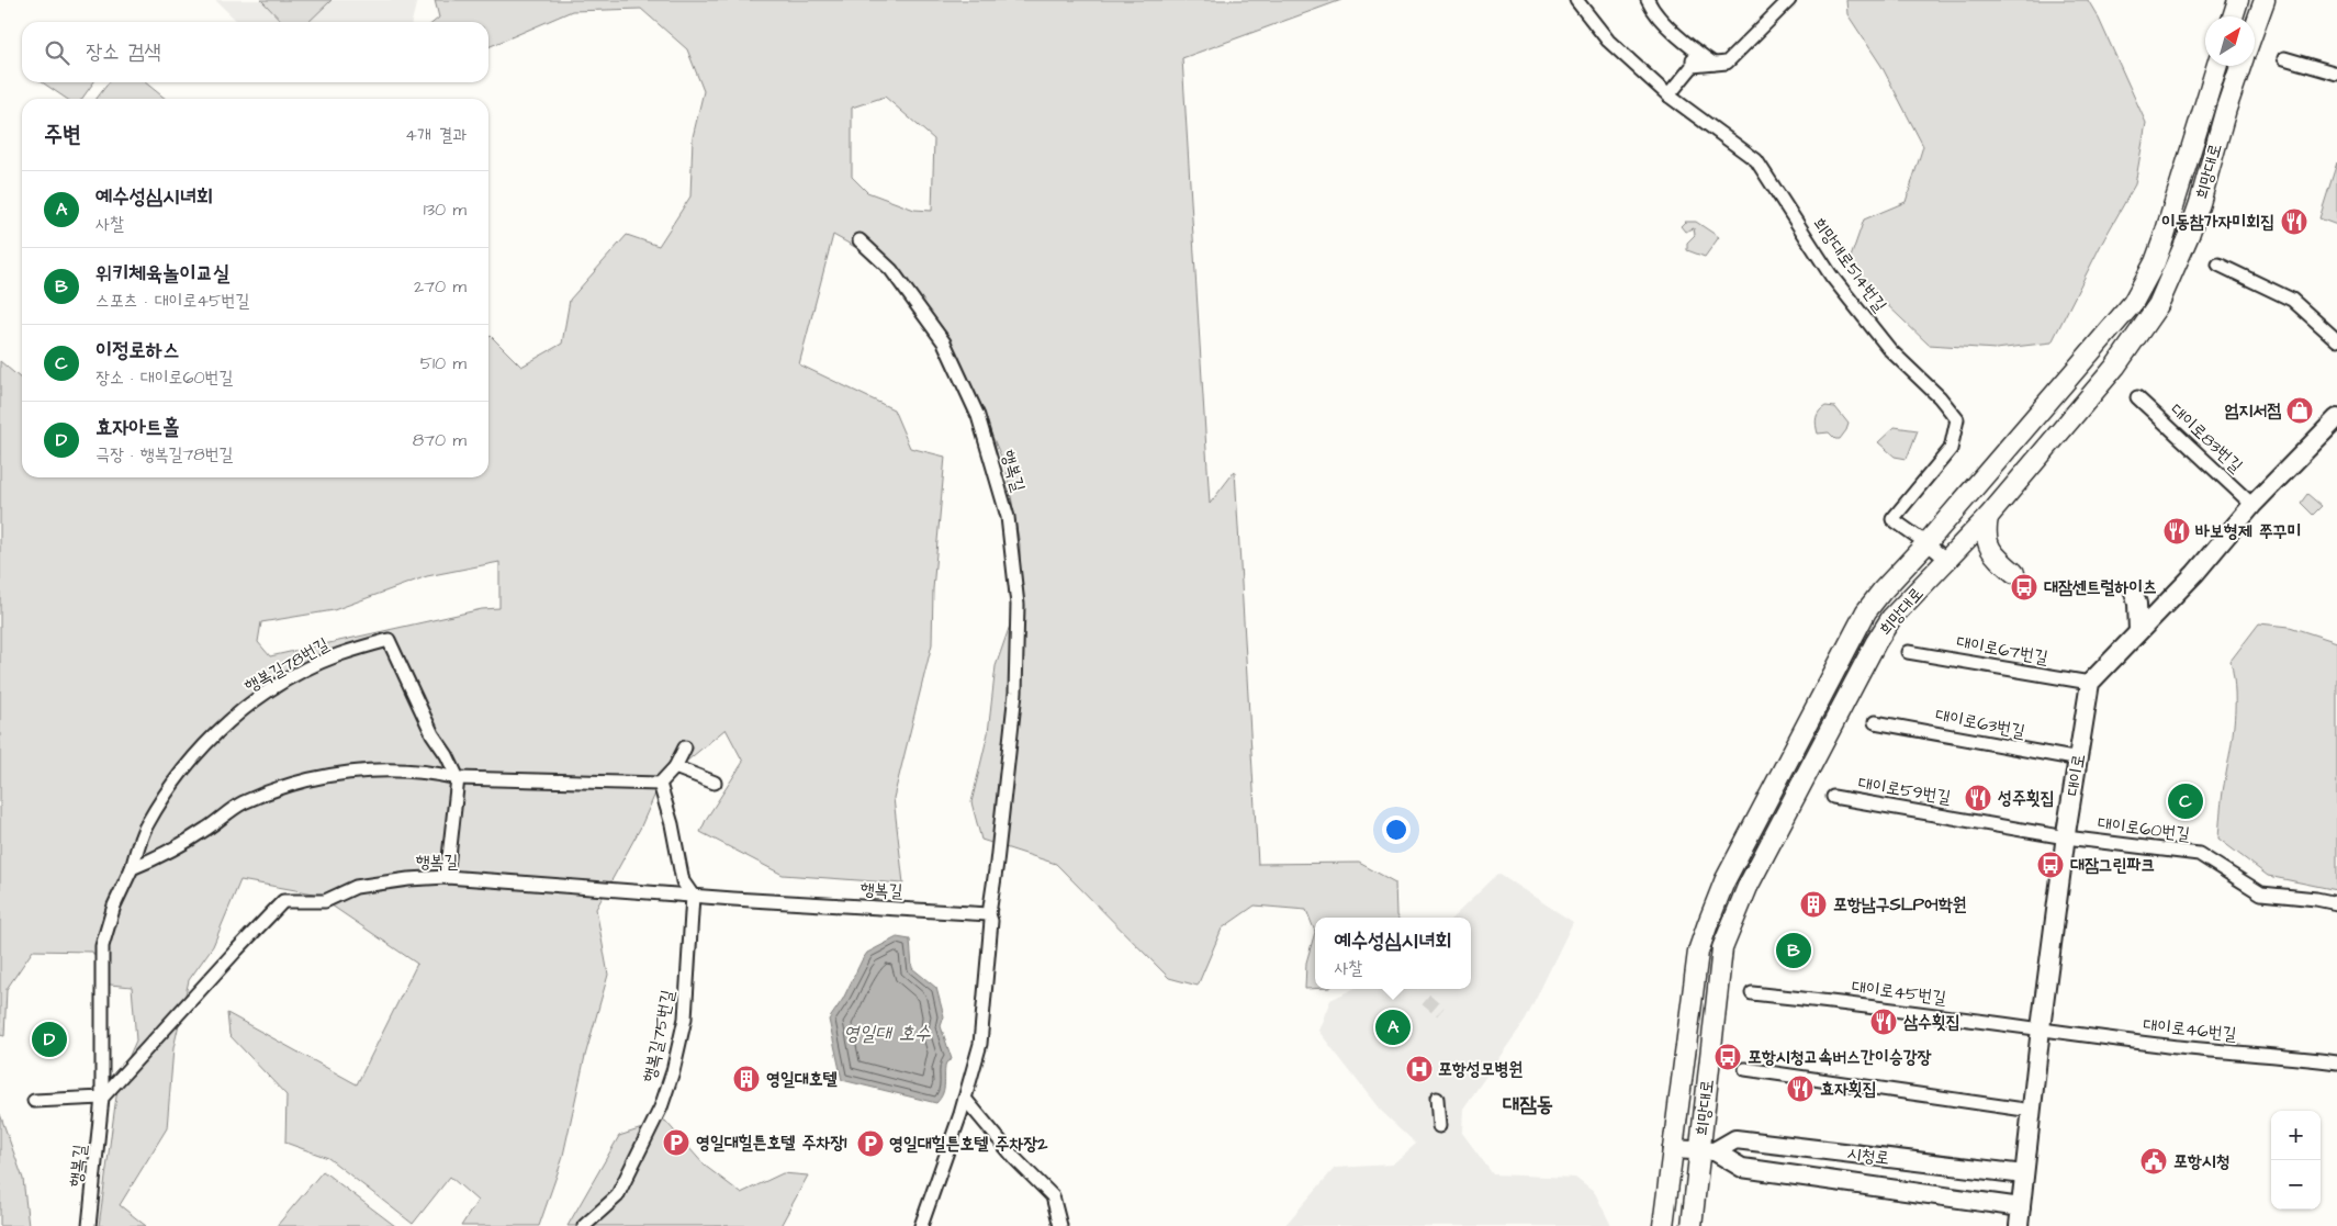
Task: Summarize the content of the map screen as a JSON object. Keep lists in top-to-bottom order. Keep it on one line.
{"streets":{"main road":["희망대로"],"street":["희망대로514번길","대이로83번길","행복길","대이로67번길","행복길78번길","대이로63번길","대이로","대이로59번길","대이로60번길","대이로45번길","대이로46번길","행복길75번길","시청로"]},"crossings":[["희망대로","희망대로514번길"],["희망대로","시청로"],["행복길","행복길78번길"],["행복길","행복길75번길"],["대이로67번길","대이로"],["대이로63번길","대이로"],["대이로","대이로59번길"],["대이로","대이로60번길"],["대이로","대이로45번길"],["대이로","대이로46번길"],["대이로","시청로"],["대이로59번길","대이로60번길"],["대이로45번길","대이로46번길"]],"districts":["대잠동"],"water":["영일대 호수"],"places":{"restaurant":["이동참가자미회집","바보형제 쭈꾸미","성주횟집","삼수횟집","효자횟집"],"shop":["엄지서점"],"bus stop":["대잠센트럴하이츠","대잠그린파크","포항시청고속버스간이승강장"],"building":["포항남구SLP어학원","영일대호텔"],"hospital":["포항성모병원"],"parking":["영일대힐튼호텔 주차장1","영일대힐튼호텔 주차장2"],"public building":["포항시청"]},"north":"top right","page":{"search":"장소 검색","heading":["주변","4개 결과"],"list":[{"mark":"A","name":"예수성심시녀회","note":"사찰","value":"130 m"},{"mark":"B","name":"위키체육놀이교실","note":"스포츠 · 대이로45번길","value":"270 m"},{"mark":"C","name":"이정로하스","note":"장소 · 대이로60번길","value":"510 m"},{"mark":"D","name":"효자아트홀","note":"극장 · 행복길78번길","value":"870 m"}],"pins":["C","B","A","D"],"popup":["예수성심시녀회","사찰"],"map_buttons":["+","−"]}}
